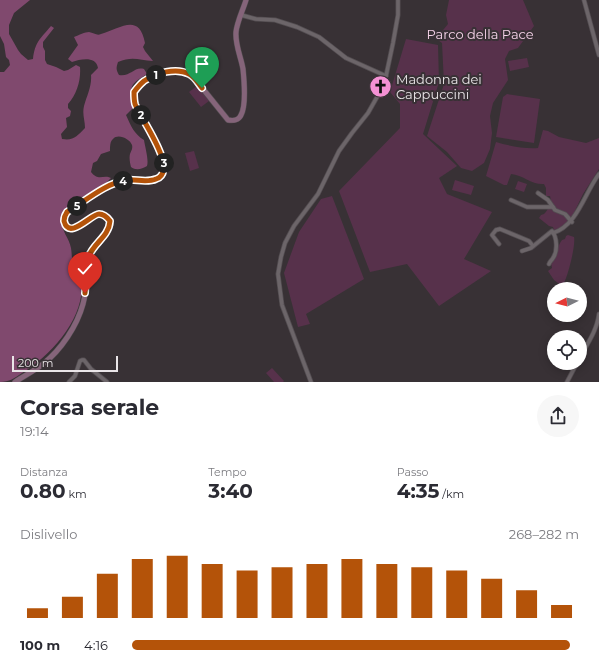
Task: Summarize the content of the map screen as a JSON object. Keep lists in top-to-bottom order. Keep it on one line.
{"parks":["Parco della Pace"],"places":{"church":["Madonna dei Cappuccini"]},"scale_bar":"200 m","north":"left","page":{"pins":["1","2","3","4","5"],"scale":"200 m","heading":["Corsa serale","19:14"],"stats":[["Distanza","0.80 km"],["Tempo","3:40"],["Passo","4:35 /km"]],"chart":["Dislivello","268–282 m"],"list":[{"name":"100 m","note":"4:16"}]}}
